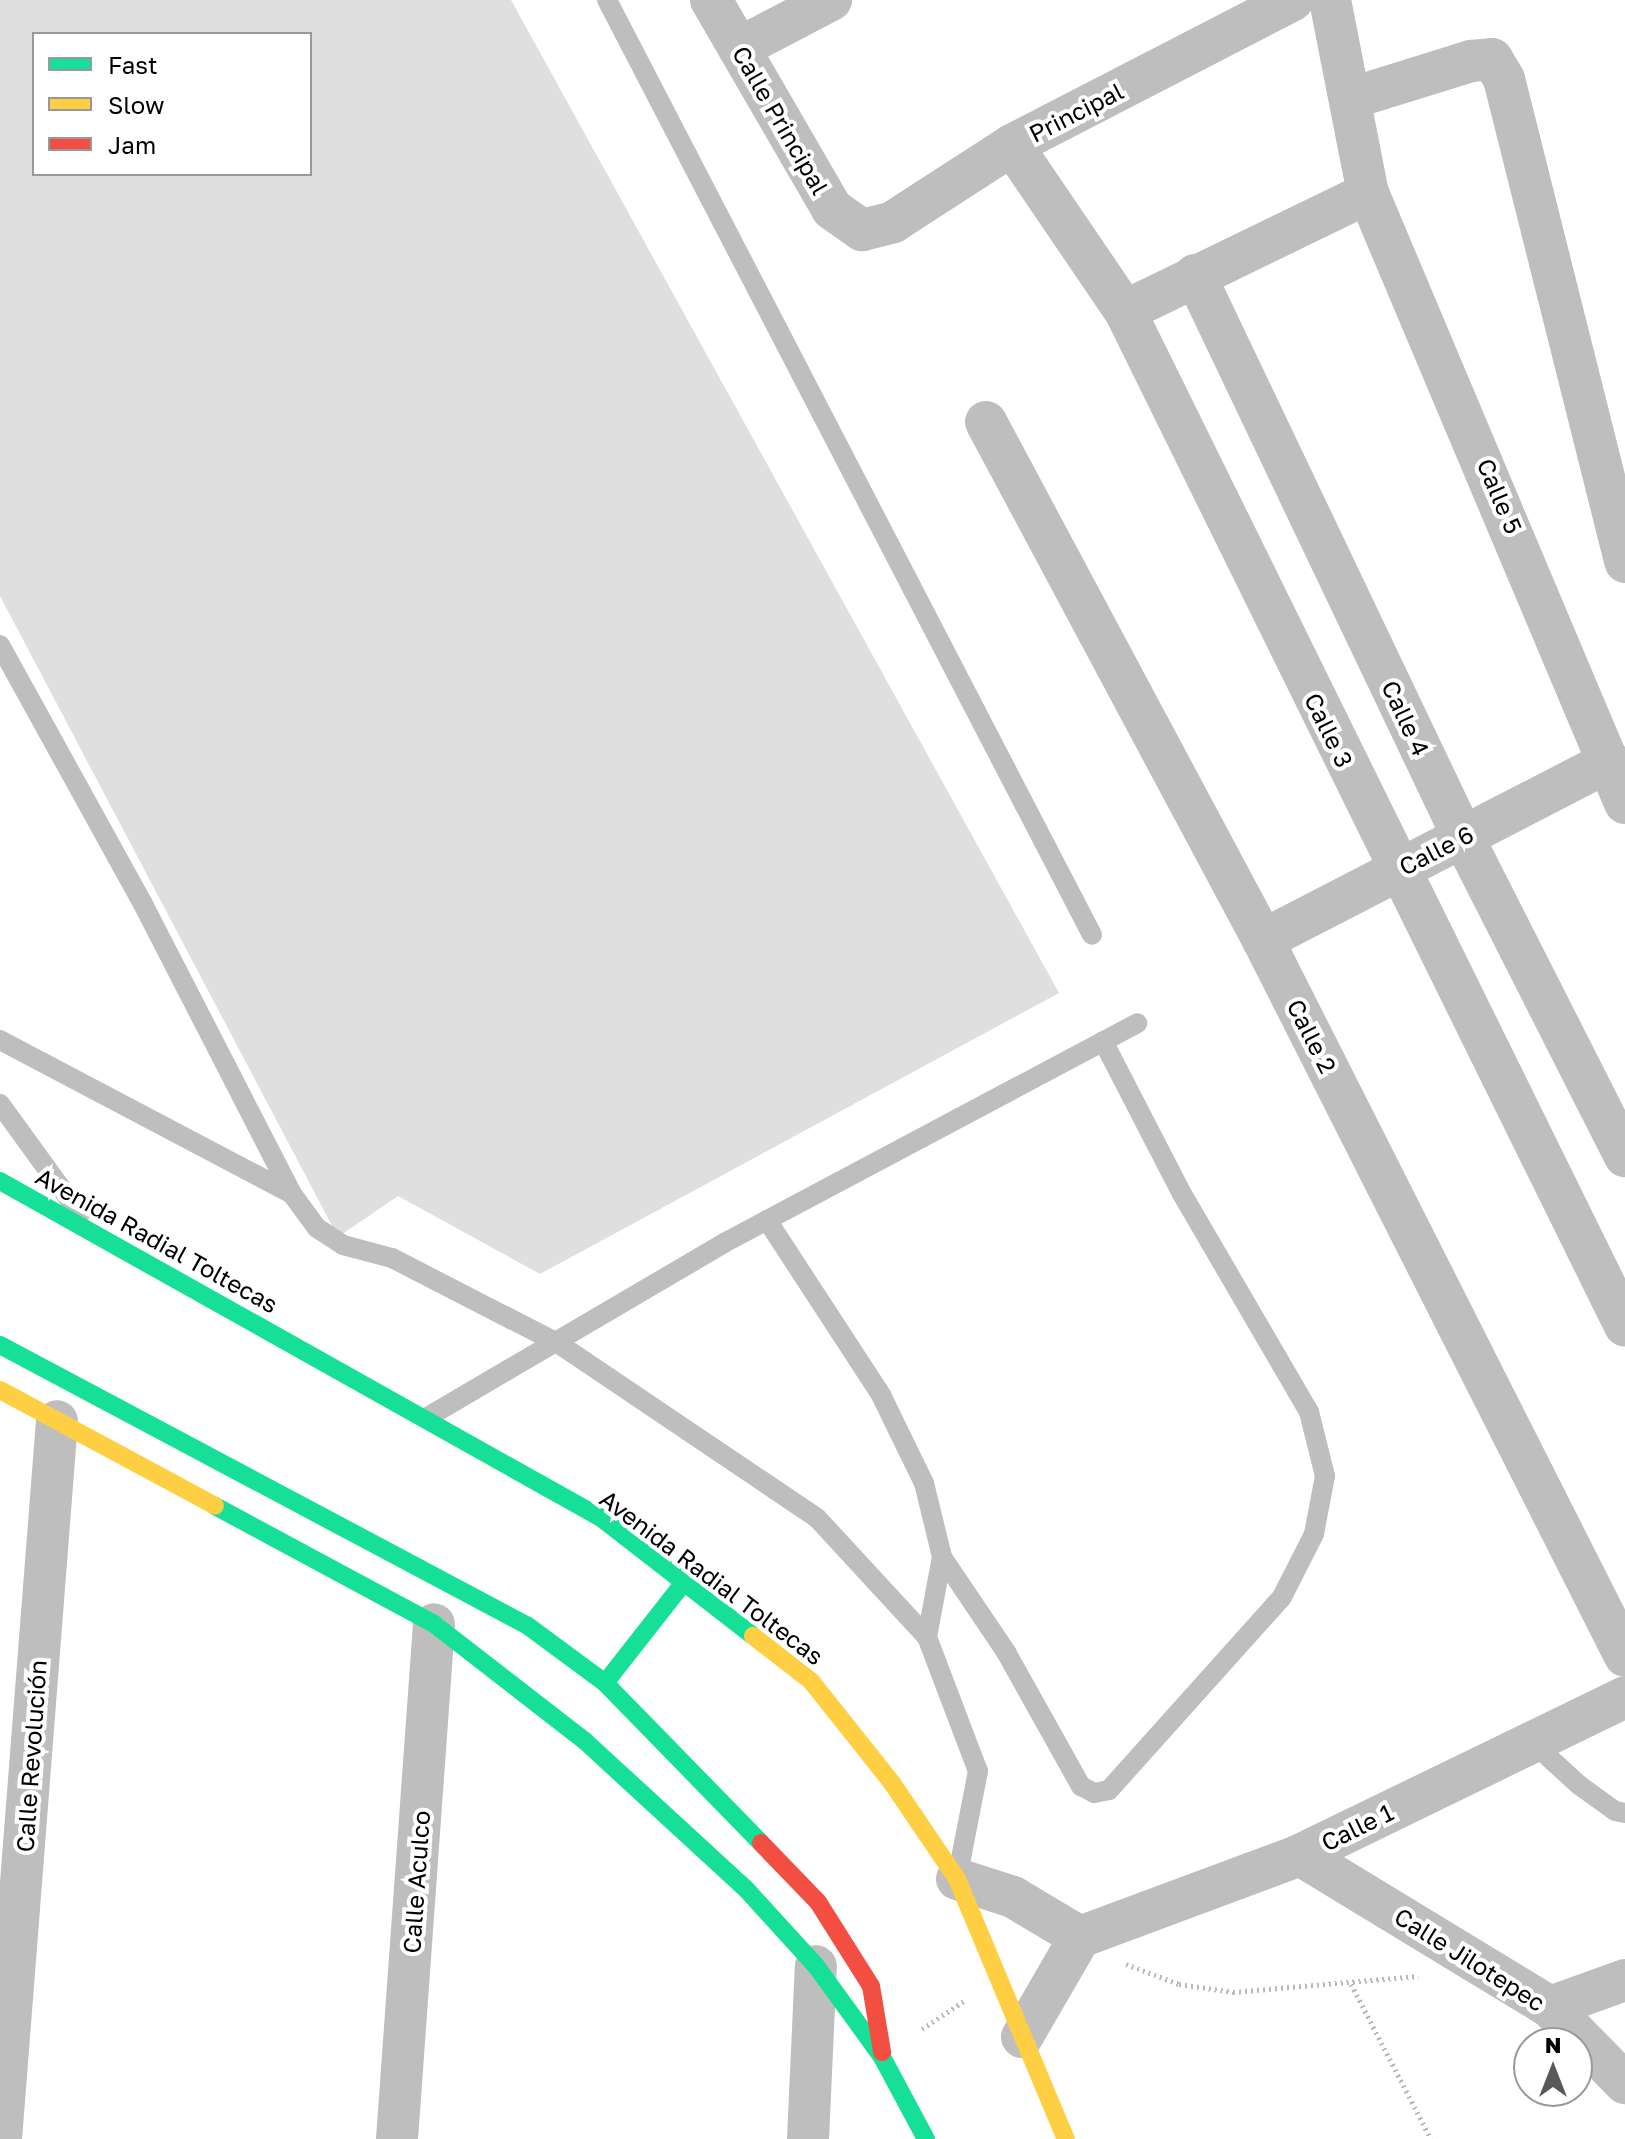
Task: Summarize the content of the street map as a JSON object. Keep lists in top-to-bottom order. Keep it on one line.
{"streets":{"main road":["Avenida Radial Toltecas"],"street":["Principal","Calle Principal","Calle 5","Calle 4","Calle 3","Calle 6","Calle 2","Calle Revolución","Calle 1","Calle Aculco","Calle Jilotepec"]},"crossings":[["Principal","Calle Principal"],["Principal","Calle 3"],["Calle 5","Calle 6"],["Calle 4","Calle 6"],["Calle 3","Calle 6"],["Calle 6","Calle 2"],["Calle 1","Calle Jilotepec"]],"legend":["Fast","Slow","Jam"],"north":"top"}
